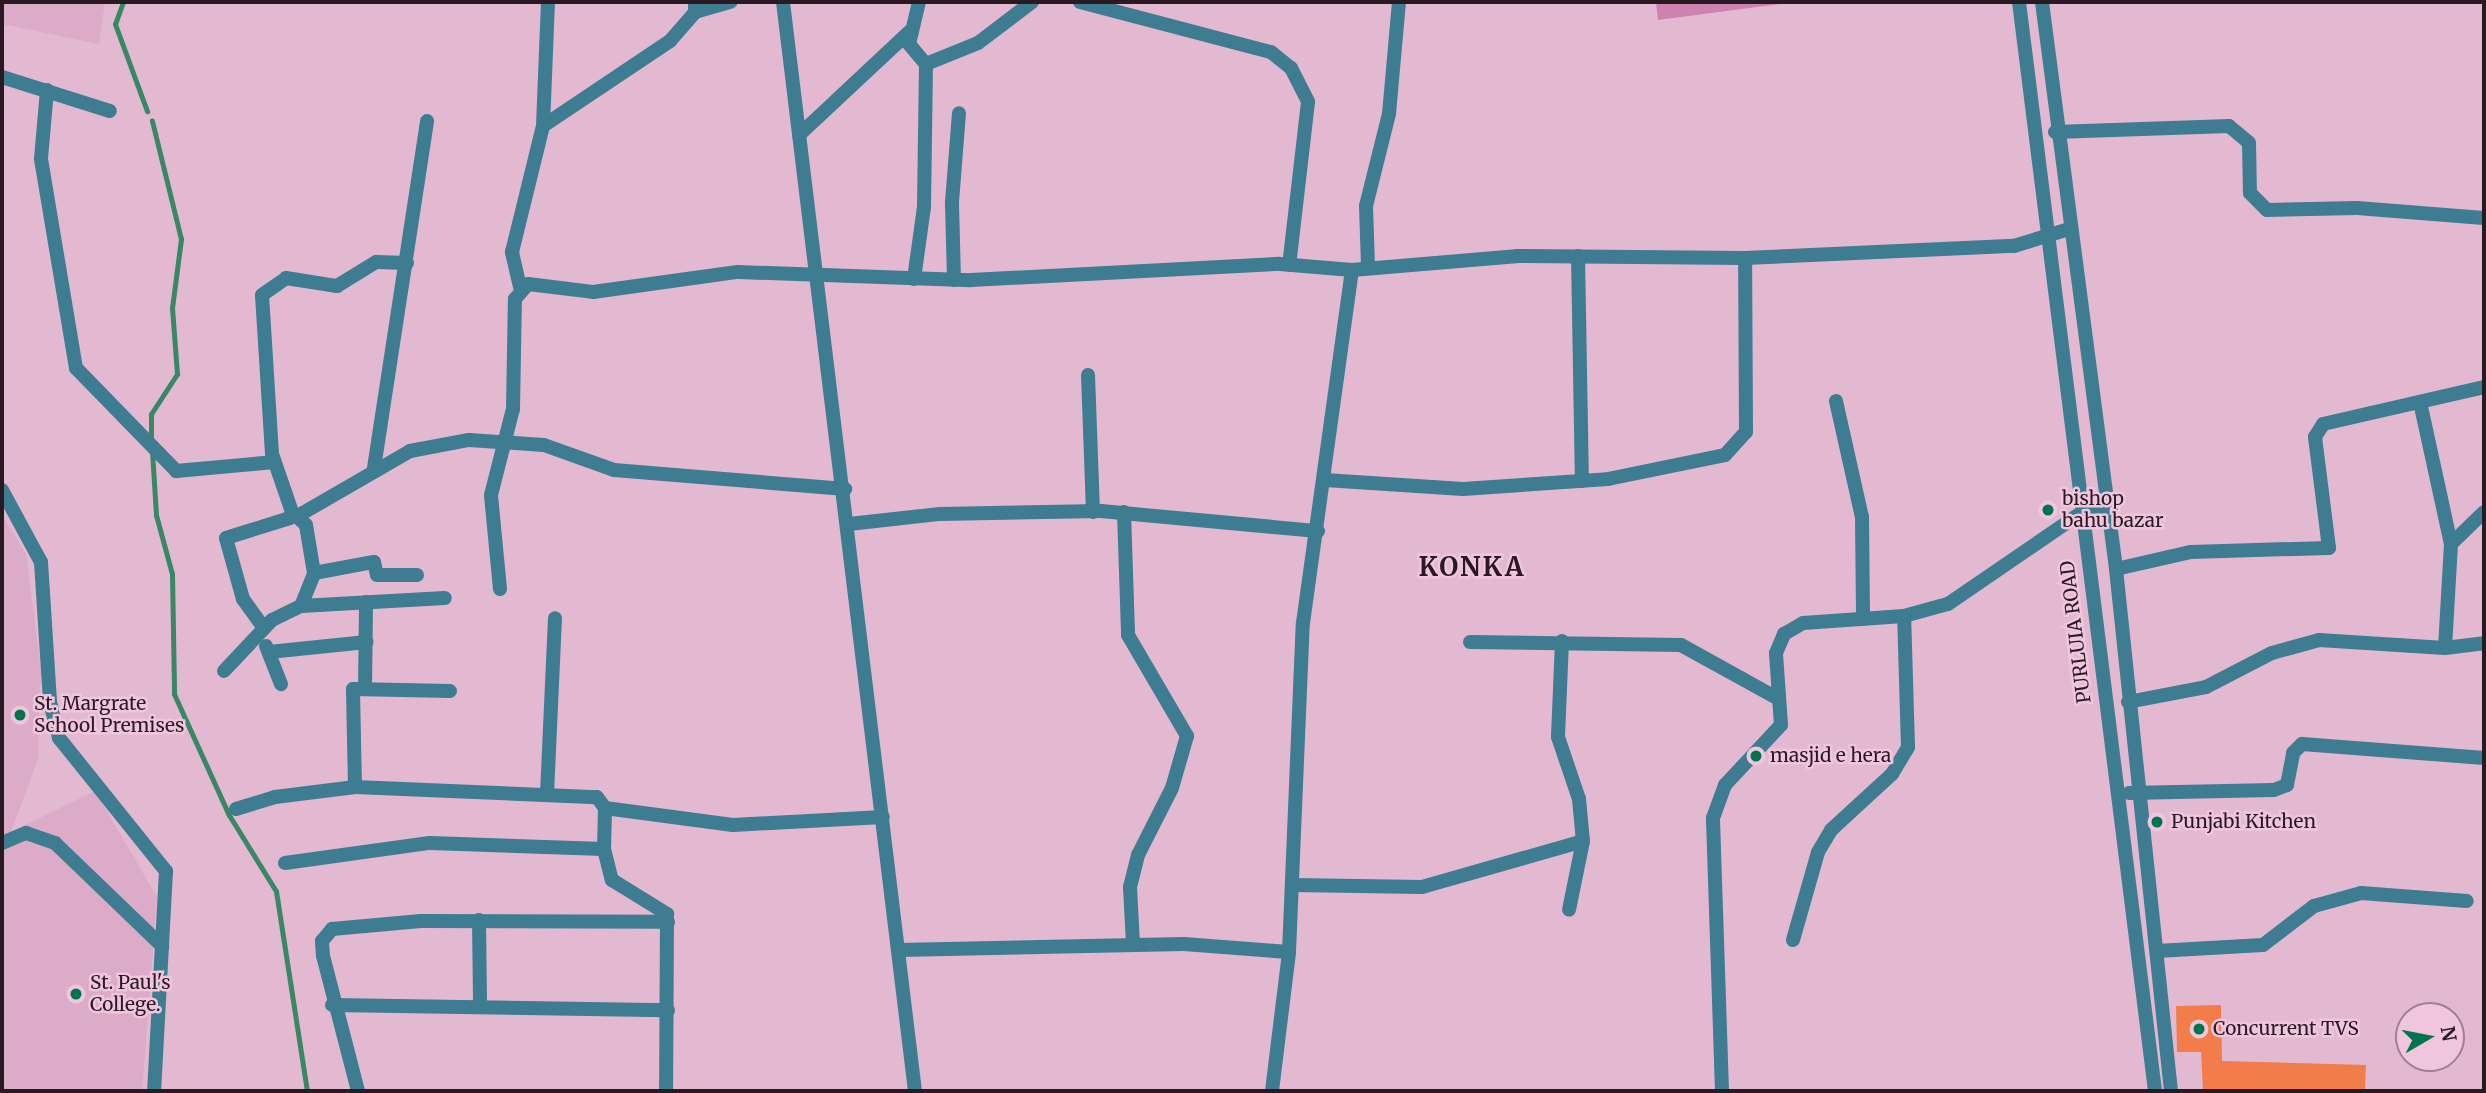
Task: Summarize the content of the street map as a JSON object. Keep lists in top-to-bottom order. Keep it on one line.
{"streets":{"street":["PURLUIA ROAD"]},"districts":["KONKA"],"places":["bishop bahu bazar","St. Margrate School Premises","masjid e hera","Punjabi Kitchen","St. Paul's College.","Concurrent TVS"],"north":"right"}
